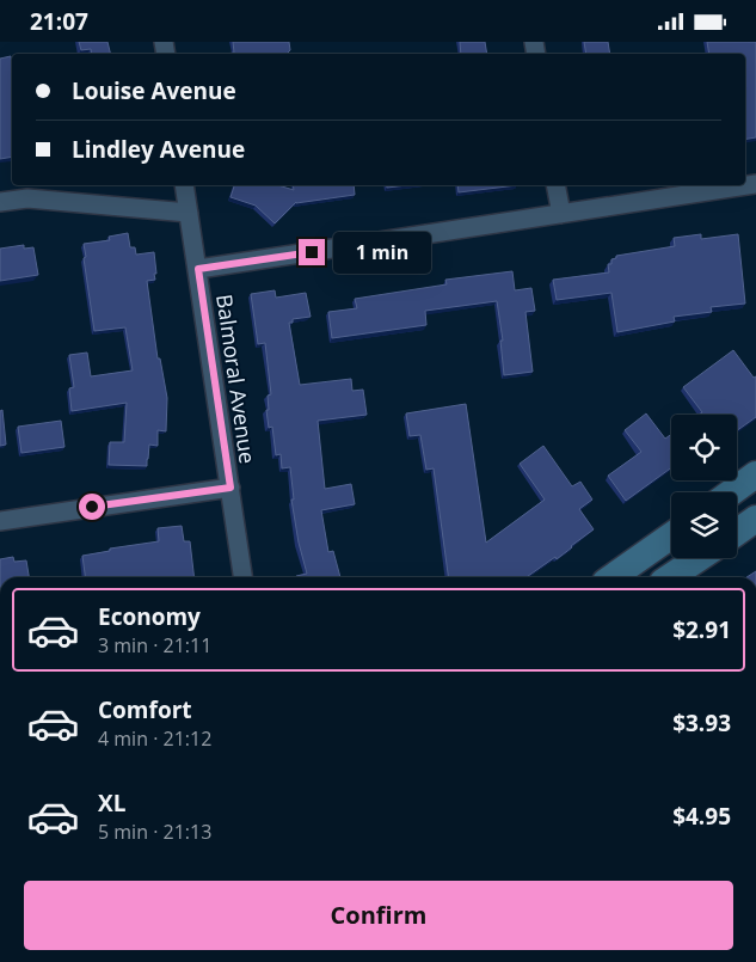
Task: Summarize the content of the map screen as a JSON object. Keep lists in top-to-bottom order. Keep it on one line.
{"streets":{"street":["Balmoral Avenue"]},"page":{"status":"21:07","banner":["Louise Avenue","Lindley Avenue"],"bubble":"1 min","list":[{"name":"Economy","note":"3 min · 21:11","value":"$2.91"},{"name":"Comfort","note":"4 min · 21:12","value":"$3.93"},{"name":"XL","note":"5 min · 21:13","value":"$4.95"}],"buttons":"Confirm"}}
